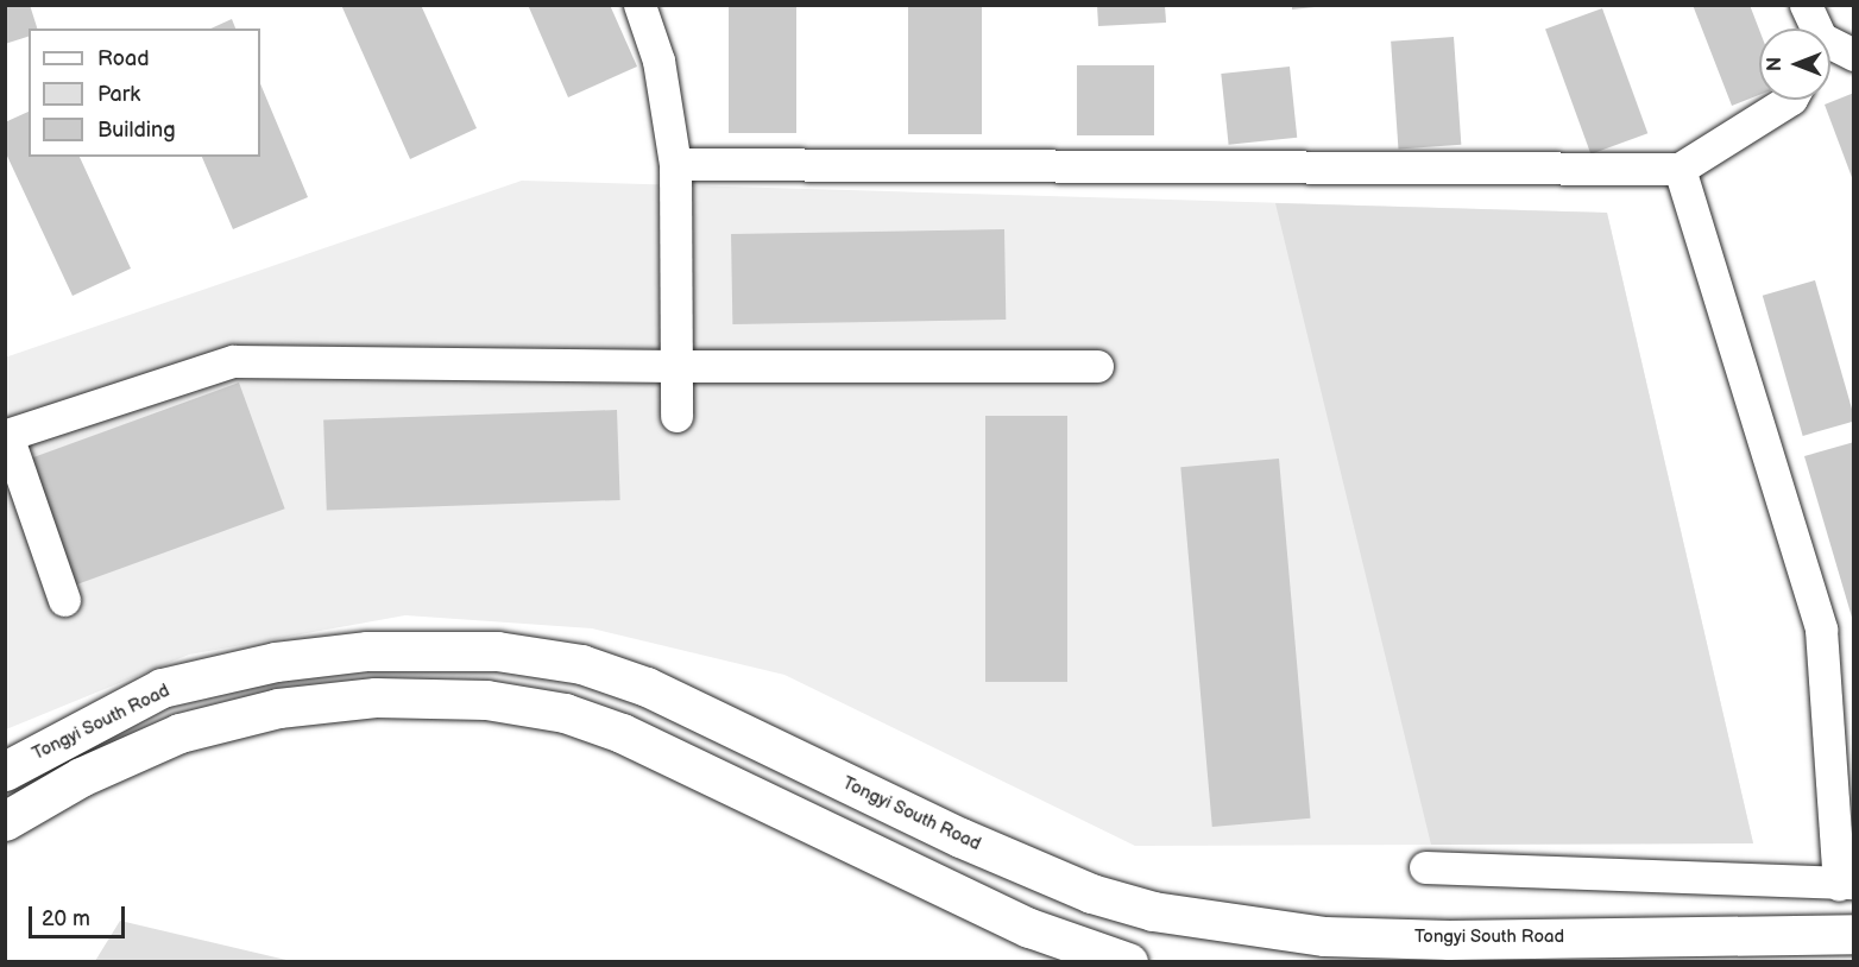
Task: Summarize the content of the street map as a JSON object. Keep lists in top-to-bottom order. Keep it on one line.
{"streets":{"main road":["Tongyi South Road"]},"legend":["Road","Park","Building"],"scale_bar":"20 m","north":"left"}
